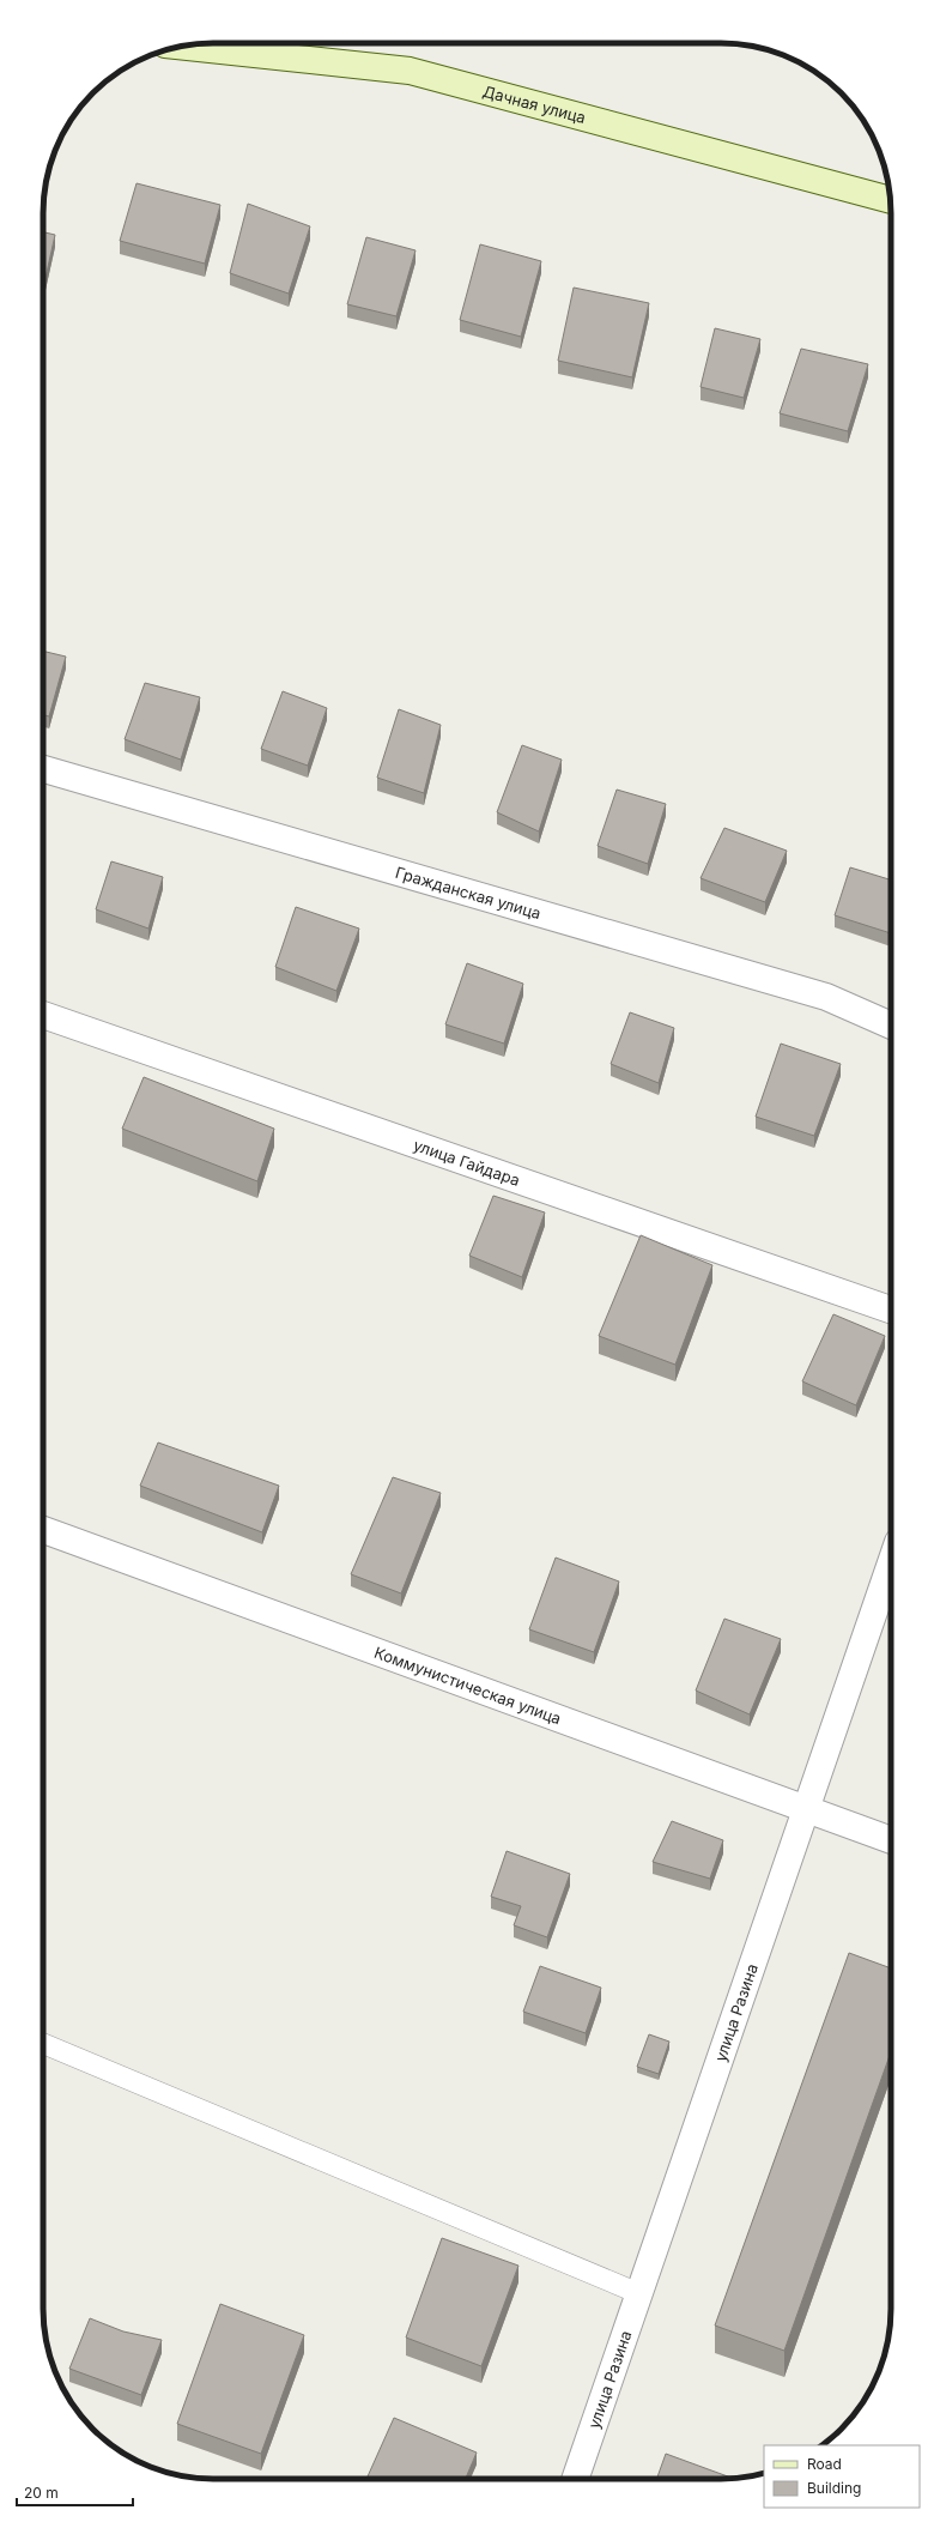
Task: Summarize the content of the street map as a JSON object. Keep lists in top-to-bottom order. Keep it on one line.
{"streets":{"main road":["Дачная улица"],"street":["Гражданская улица","улица Гайдара","Коммунистическая улица","улица Разина"]},"crossings":[["Коммунистическая улица","улица Разина"]],"legend":["Road","Building"],"scale_bar":"20 m"}
